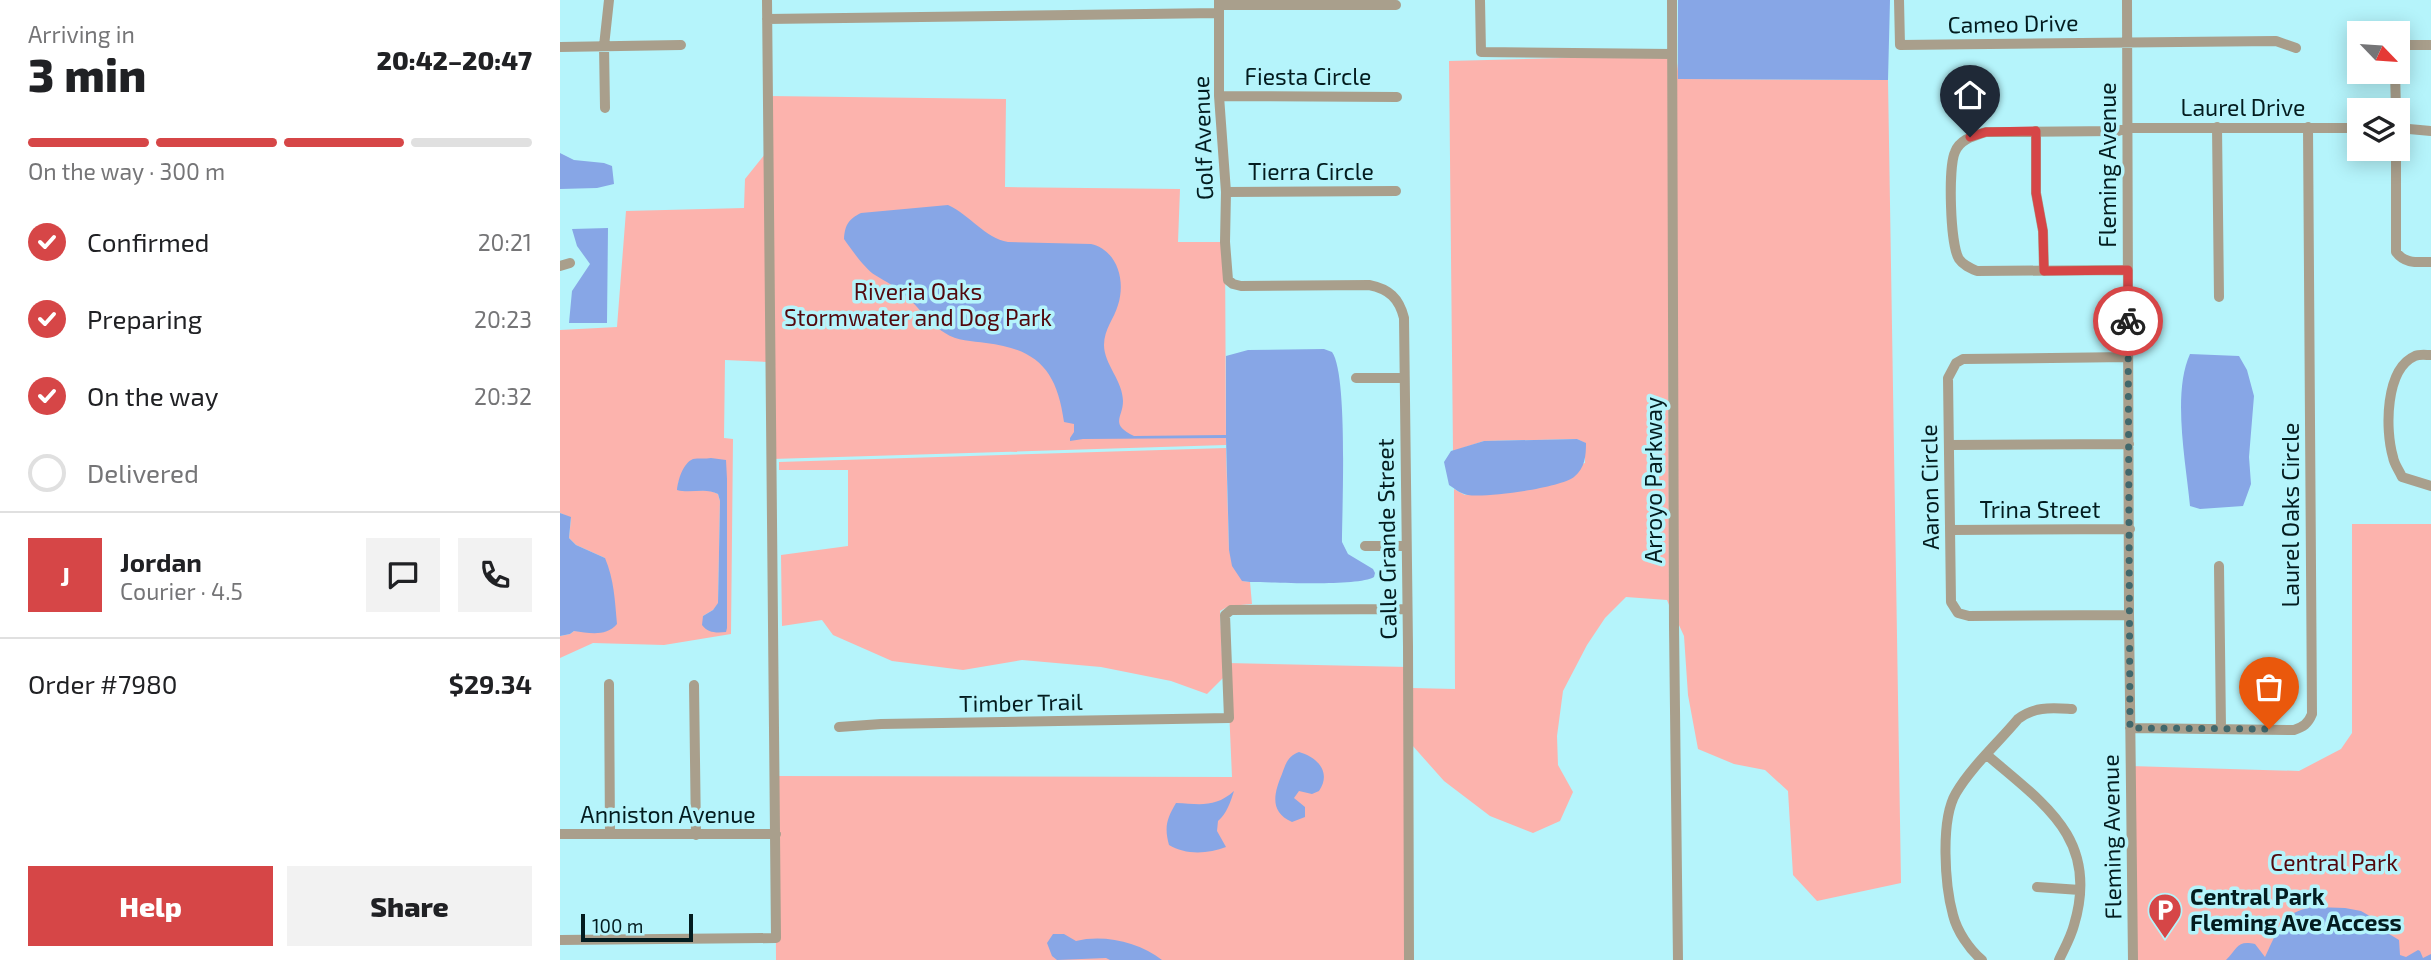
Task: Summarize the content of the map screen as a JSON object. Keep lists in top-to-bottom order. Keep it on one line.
{"streets":{"street":["Cameo Drive","Fiesta Circle","Laurel Drive","Golf Avenue","Fleming Avenue","Tierra Circle","Arroyo Parkway","Aaron Circle","Trina Street","Laurel Oaks Circle","Calle Grande Street","Timber Trail","Anniston Avenue"]},"crossings":[["Cameo Drive","Fleming Avenue"],["Fiesta Circle","Golf Avenue"],["Laurel Drive","Fleming Avenue"],["Laurel Drive","Laurel Oaks Circle"],["Golf Avenue","Tierra Circle"],["Golf Avenue","Calle Grande Street"],["Fleming Avenue","Aaron Circle"],["Fleming Avenue","Trina Street"],["Fleming Avenue","Laurel Oaks Circle"],["Aaron Circle","Trina Street"],["Calle Grande Street","Timber Trail"]],"parks":["Riveria Oaks Stormwater and Dog Park","Central Park"],"places":{"parking":["Central Park Fleming Ave Access"]},"scale_bar":"100 m","north":"bottom right","page":{"heading":["3 min","Arriving in","20:42–20:47"],"panel":["Jordan","Courier · 4.5","Order #7980","$29.34"],"bar":"On the way · 300 m","list":[["Confirmed","20:21"],["Preparing","20:23"],["On the way","20:32"],"Delivered"],"round":"J","buttons":["Help","Share"],"scale":"100 m"}}
